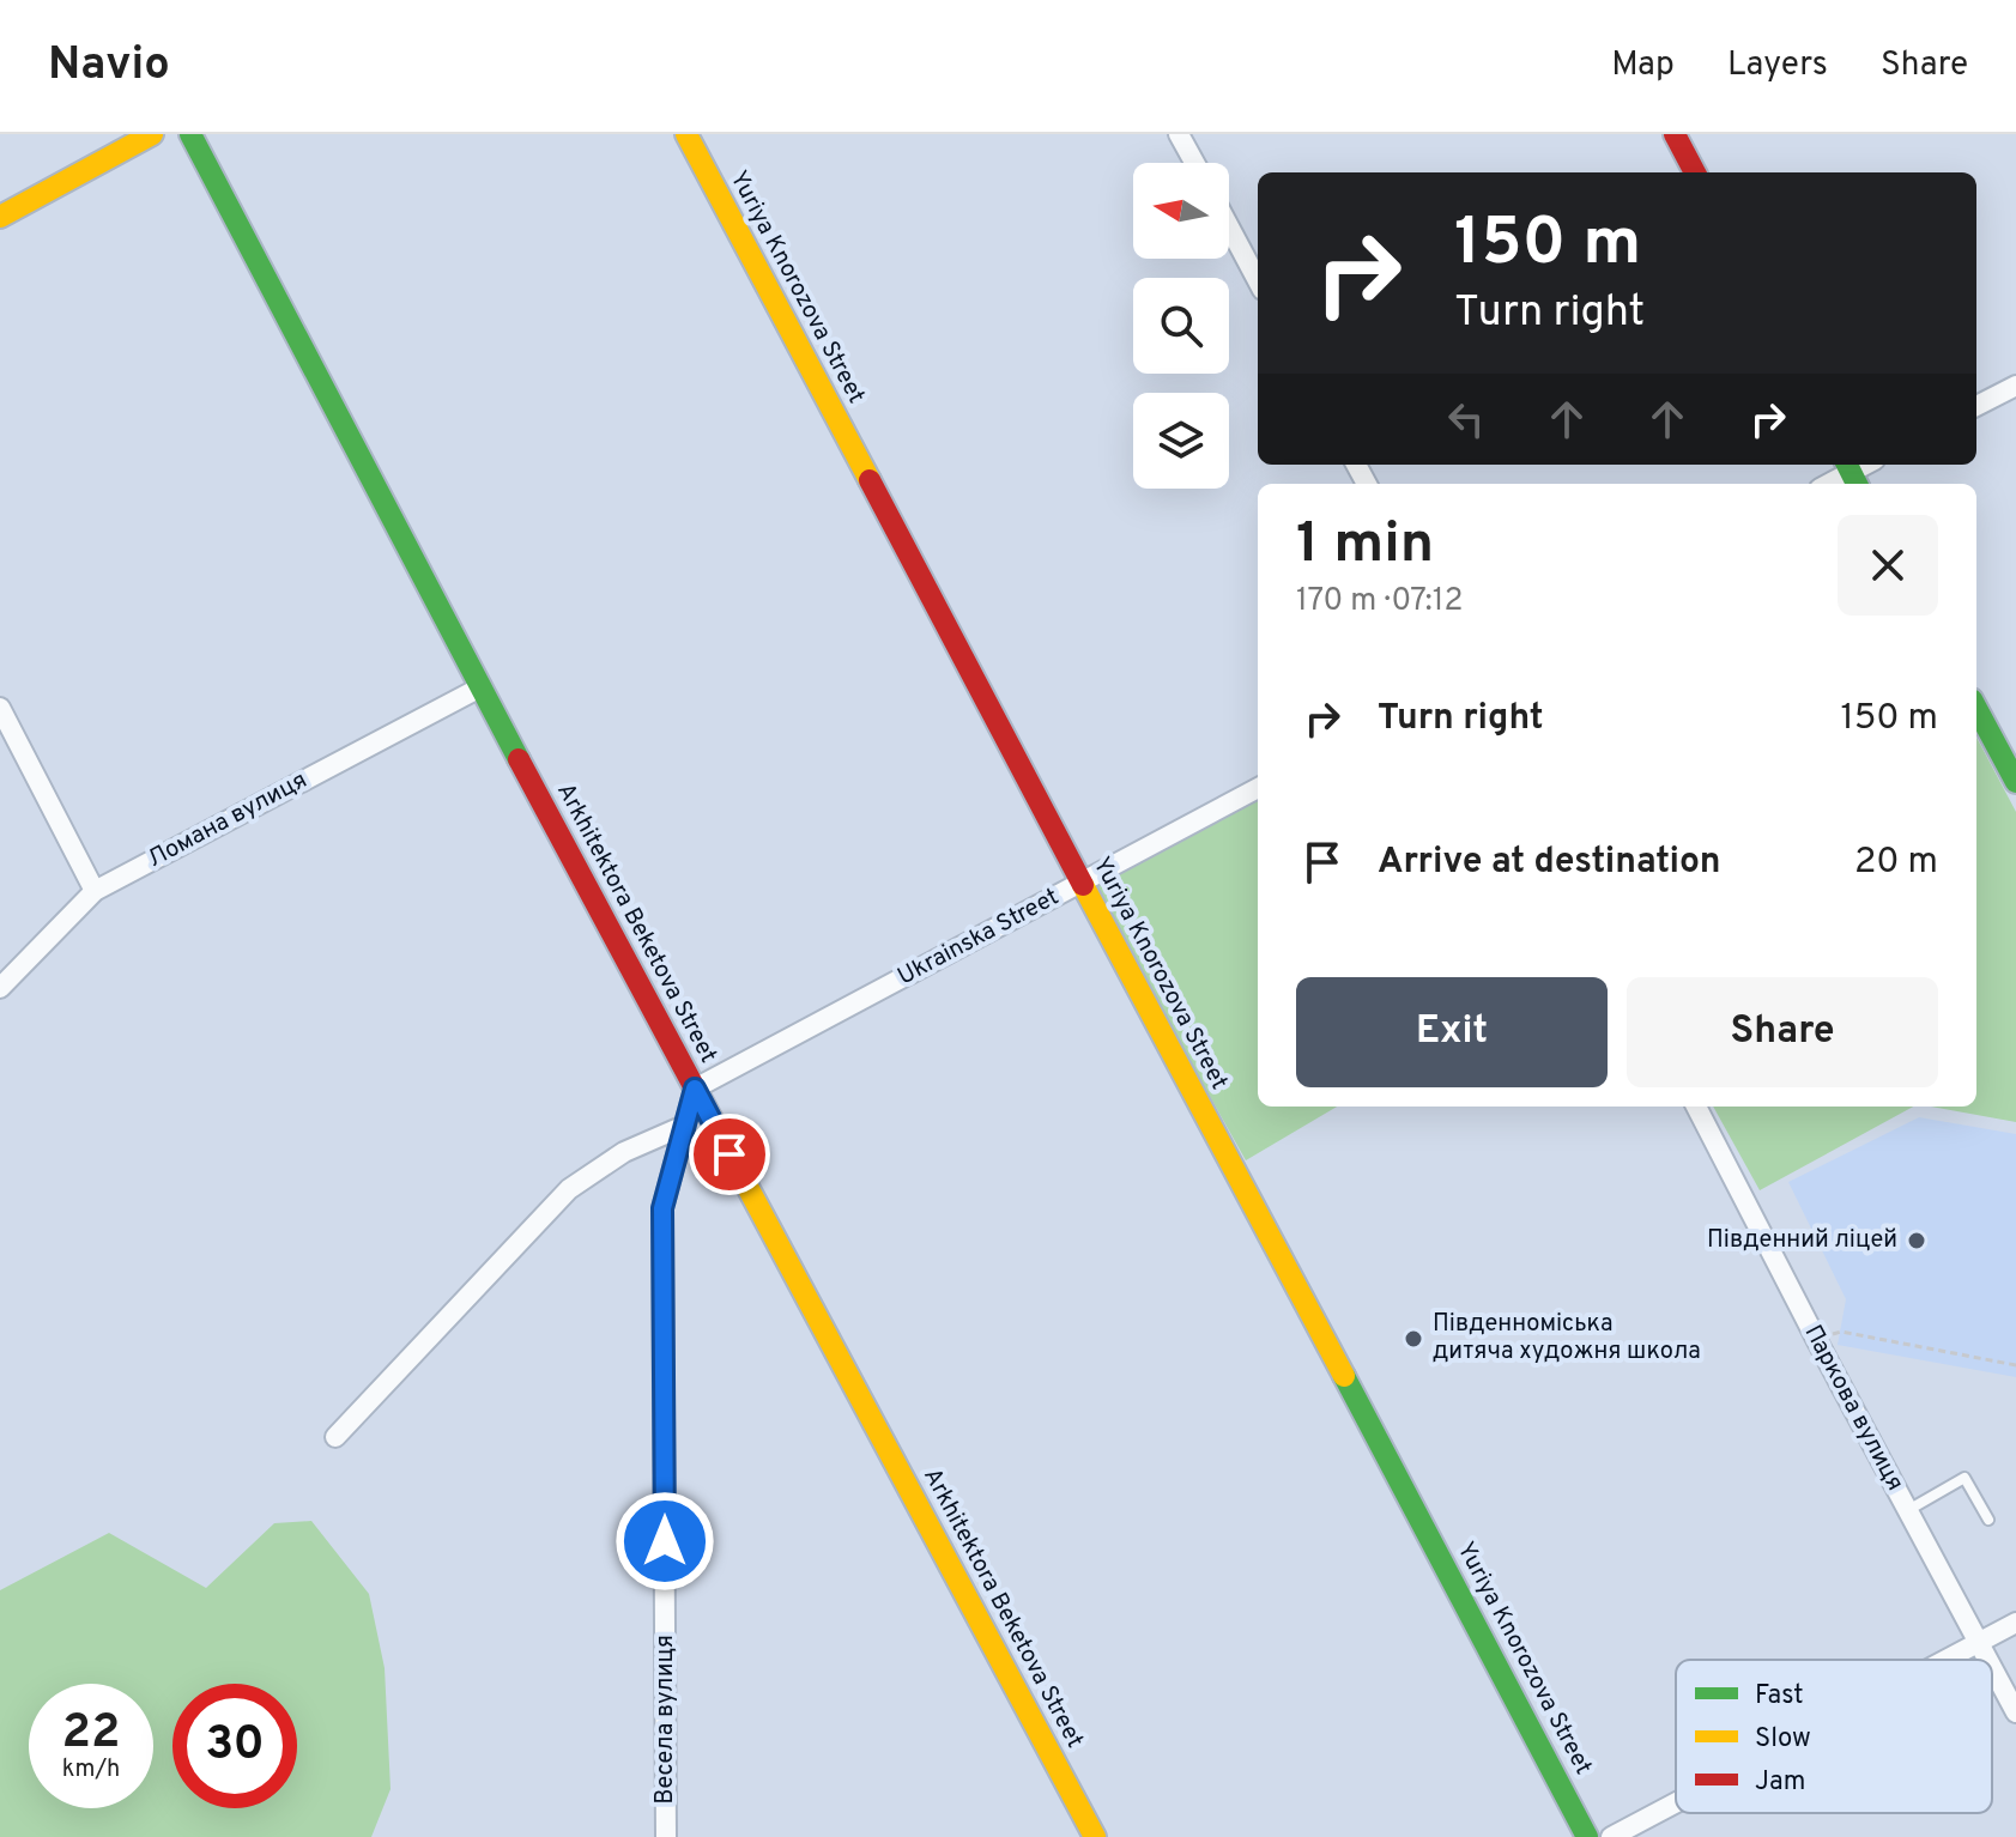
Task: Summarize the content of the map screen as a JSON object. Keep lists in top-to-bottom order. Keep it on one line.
{"streets":{"street":["Yuriya Knorozova Street","Ломана вулиця","Arkhitektora Beketova Street","Ukrainska Street","Паркова вулиця","Весела вулиця"]},"crossings":[["Yuriya Knorozova Street","Ukrainska Street"],["Ломана вулиця","Arkhitektora Beketova Street"],["Arkhitektora Beketova Street","Ukrainska Street"],["Arkhitektora Beketova Street","Весела вулиця"],["Ukrainska Street","Весела вулиця"]],"places":["Південний ліцей","Південноміська дитяча художня школа"],"legend":["Fast","Slow","Jam"],"north":"left","page":{"header":"Navio","nav":["Map","Layers","Share"],"turn":["150 m","Turn right"],"heading":["1 min","170 m · 07:12"],"list":[{"name":"Turn right","value":"150 m"},{"name":"Arrive at destination","value":"20 m"}],"buttons":["Exit","Share"],"speed":"22 km/h","limit":"30"}}
